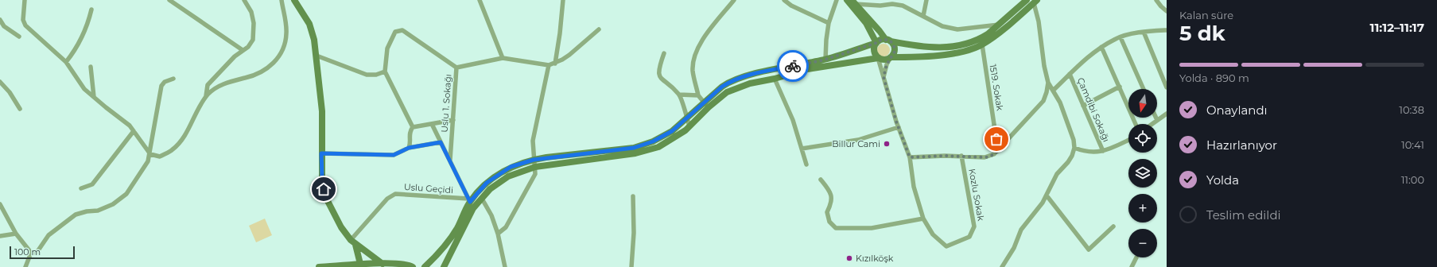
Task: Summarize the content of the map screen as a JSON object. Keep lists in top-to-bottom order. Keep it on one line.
{"streets":{"street":["1519. Sokak","Uslu 1. Sokağı","Çamdibi Sokağı","Uslu Geçidi","Kozlu Sokak"]},"places":["Billur Cami","Kızılköşk"],"scale_bar":"100 m","north":"bottom","page":{"heading":["5 dk","Kalan süre","11:12–11:17"],"bar":"Yolda · 890 m","map_buttons":["+","−"],"list":[["Onaylandı","10:38"],["Hazırlanıyor","10:41"],["Yolda","11:00"],"Teslim edildi"],"scale":"100 m"}}
